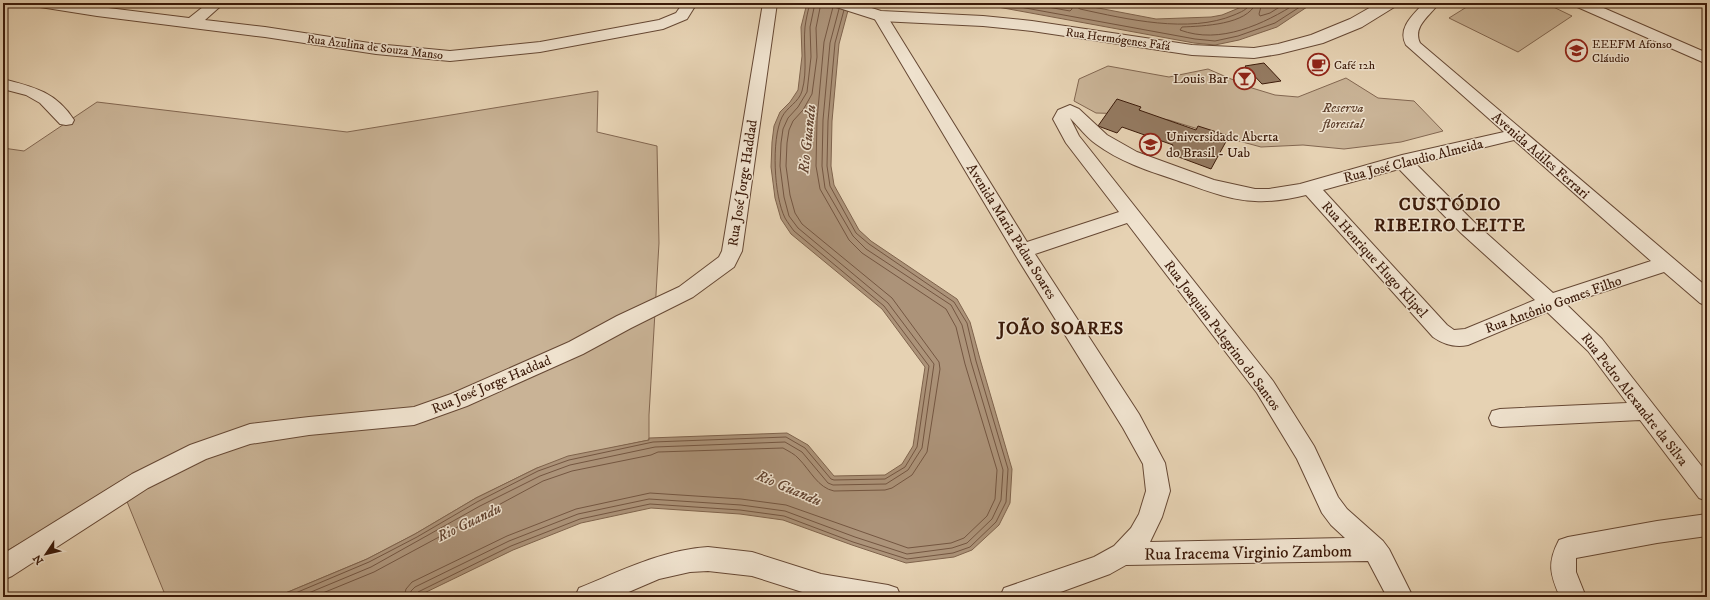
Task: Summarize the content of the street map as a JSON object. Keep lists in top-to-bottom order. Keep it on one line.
{"streets":{"street":["Rua Hermógenes Fafá","Rua Azulina de Souza Manso","Avenida Adiles Ferrari","Rua José Claudio Almeida","Rua José Jorge Haddad","Avenida Maria Pádua Soares","Rua Henrique Hugo Klipel","Rua Antônio Gomes Filho","Rua Joaquim Pelegrino do Santos","Rua Pedro Alexandre da Silva","Rua Iracema Virginio Zambom"]},"crossings":[["Rua Hermógenes Fafá","Avenida Maria Pádua Soares"],["Avenida Adiles Ferrari","Rua José Claudio Almeida"],["Avenida Adiles Ferrari","Rua Antônio Gomes Filho"],["Rua José Claudio Almeida","Rua Henrique Hugo Klipel"],["Rua José Claudio Almeida","Rua Joaquim Pelegrino do Santos"],["Rua José Claudio Almeida","Rua Pedro Alexandre da Silva"],["Avenida Maria Pádua Soares","Rua Iracema Virginio Zambom"],["Rua Henrique Hugo Klipel","Rua Antônio Gomes Filho"],["Rua Antônio Gomes Filho","Rua Pedro Alexandre da Silva"],["Rua Joaquim Pelegrino do Santos","Rua Iracema Virginio Zambom"]],"districts":["CUSTÓDIO RIBEIRO LEITE","JOÃO SOARES"],"water":["Rio Guandu"],"parks":["Reserva florestal"],"places":{"school or university":["EEEFM Afonso Cláudio","Universidade Aberta do Brasil - Uab"],"cafe":["Café 12h"],"bar":["Louis Bar"]},"north":"bottom left"}
